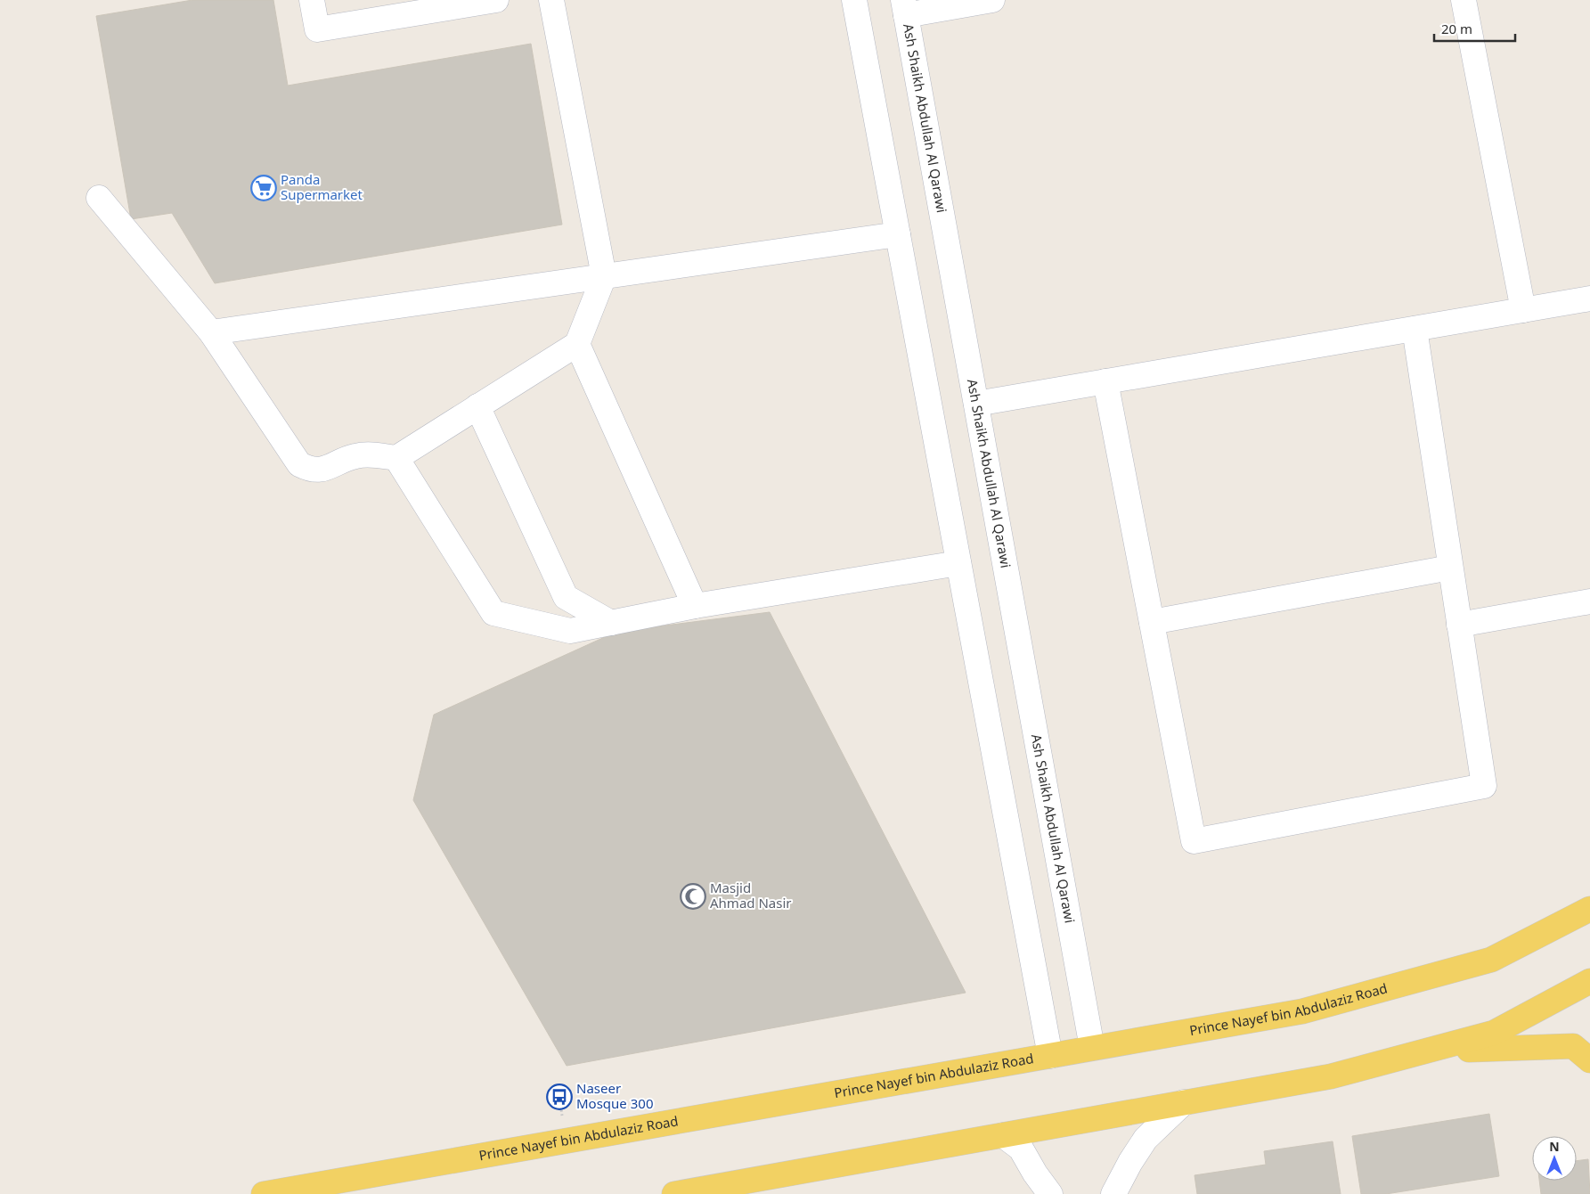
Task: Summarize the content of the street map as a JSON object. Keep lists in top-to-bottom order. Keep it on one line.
{"streets":{"main road":["Prince Nayef bin Abdulaziz Road"],"street":["Ash Shaikh Abdullah Al Qarawi"]},"crossings":[["Ash Shaikh Abdullah Al Qarawi","Prince Nayef bin Abdulaziz Road"]],"places":{"supermarket":["Panda Supermarket"],"mosque":["Masjid Ahmad Nasir"],"bus stop":["Naseer Mosque 300"]},"scale_bar":"20 m","north":"top"}
